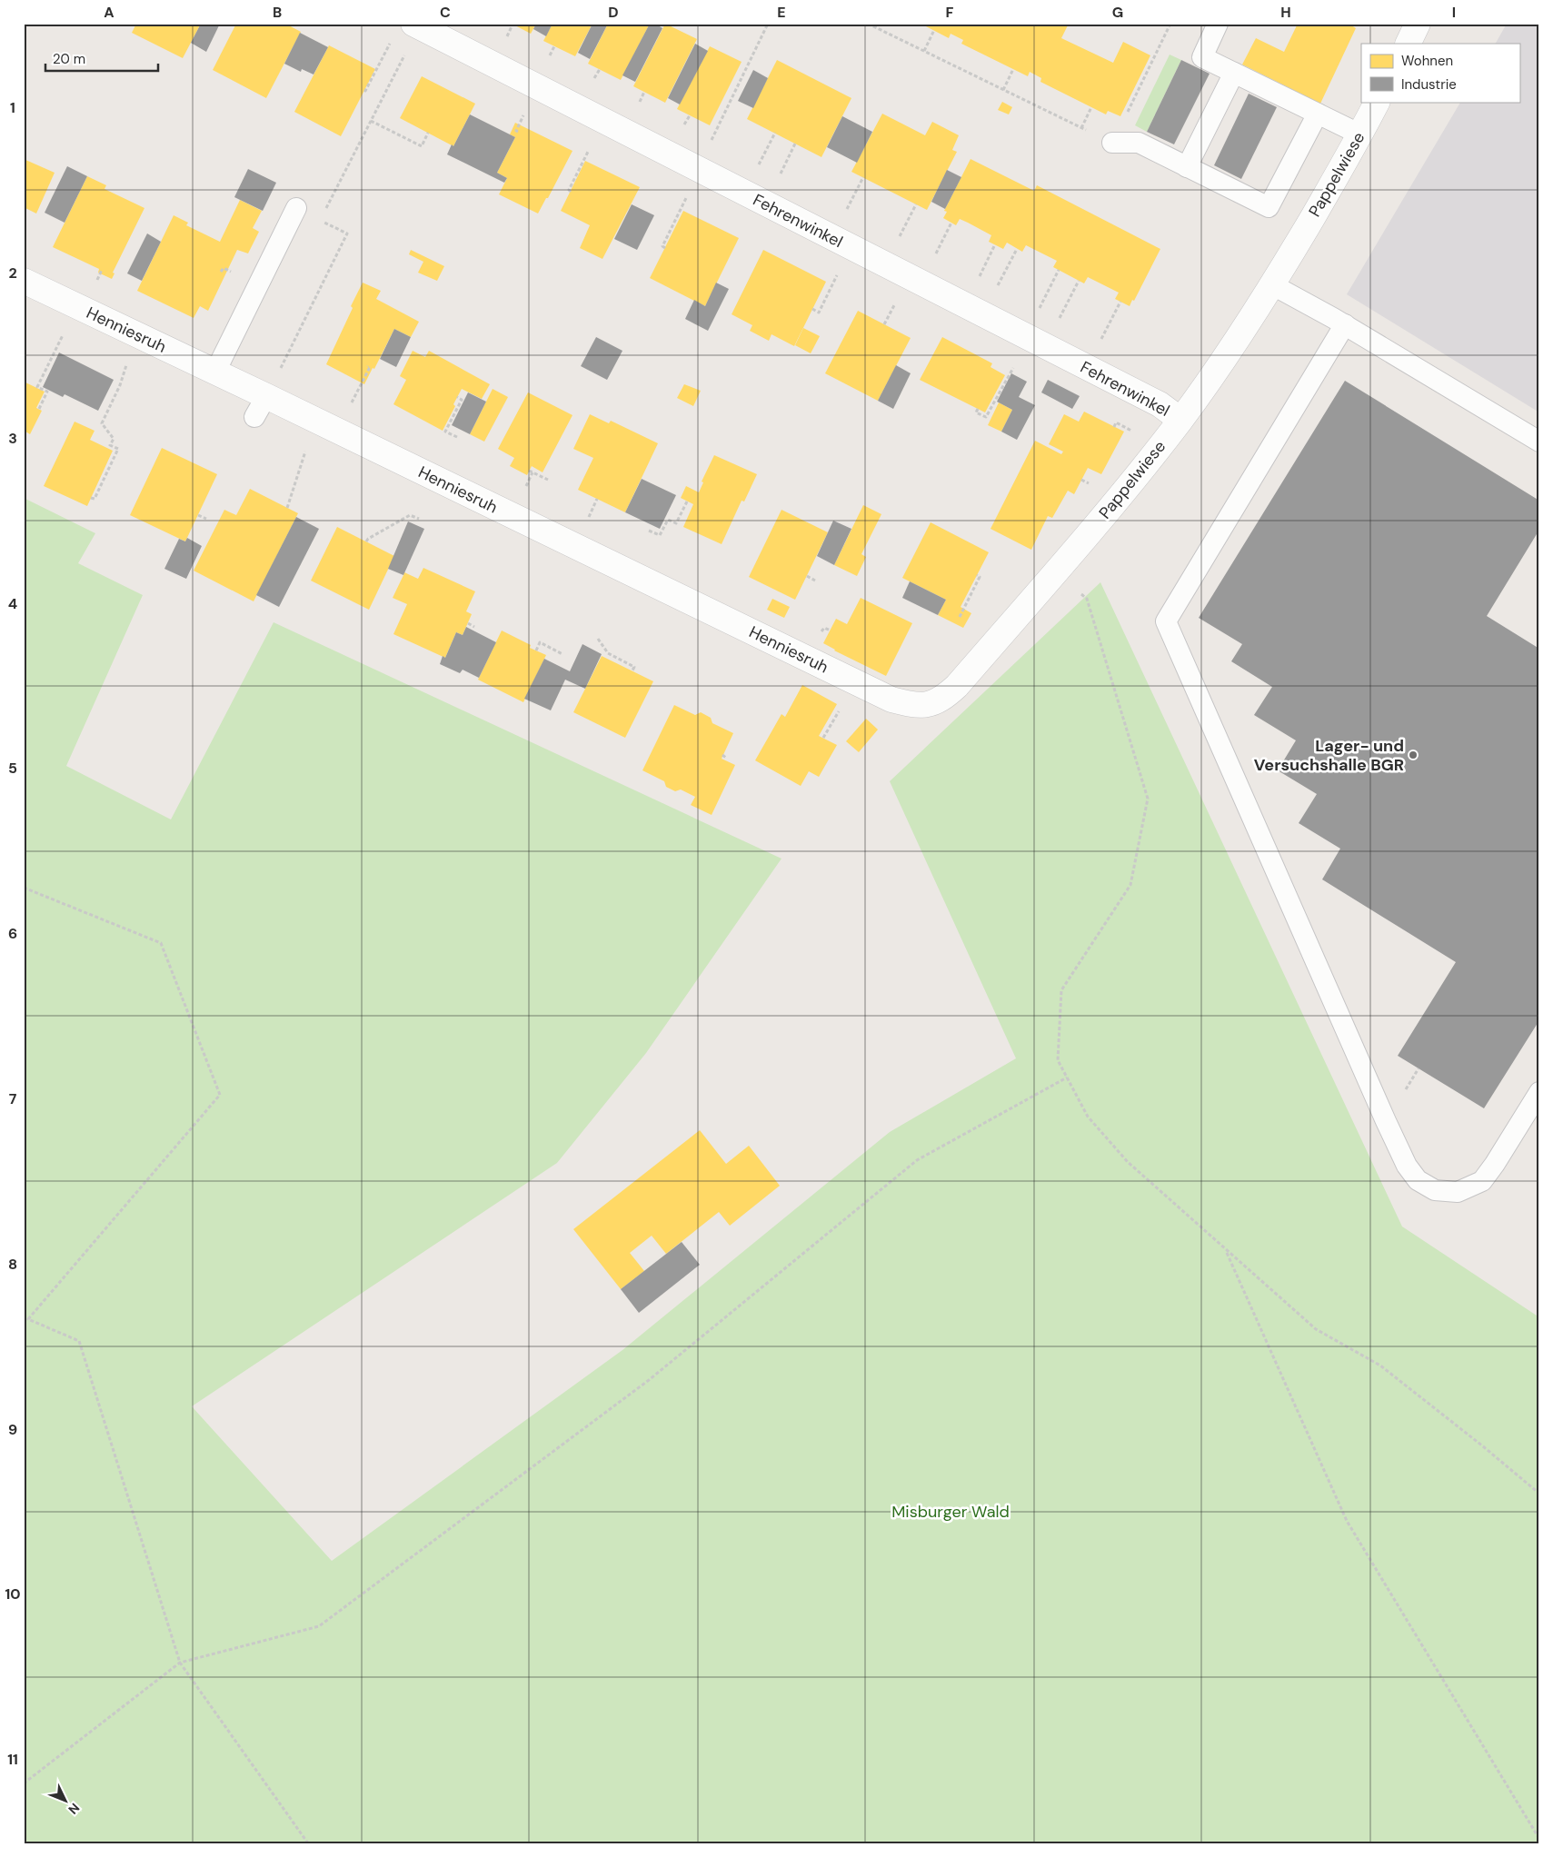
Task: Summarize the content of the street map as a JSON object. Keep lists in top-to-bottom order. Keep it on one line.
{"streets":{"street":["Pappelwiese","Fehrenwinkel","Henniesruh"]},"crossings":[["Pappelwiese","Fehrenwinkel"],["Pappelwiese","Henniesruh"]],"parks":["Misburger Wald"],"places":["Lager- und Versuchshalle BGR"],"legend":["Wohnen","Industrie"],"scale_bar":"20 m","north":"bottom right","grid":{"columns":["A","B","C","D","E","F","G","H","I"],"rows":["1","2","3","4","5","6","7","8","9","10","11"]}}
